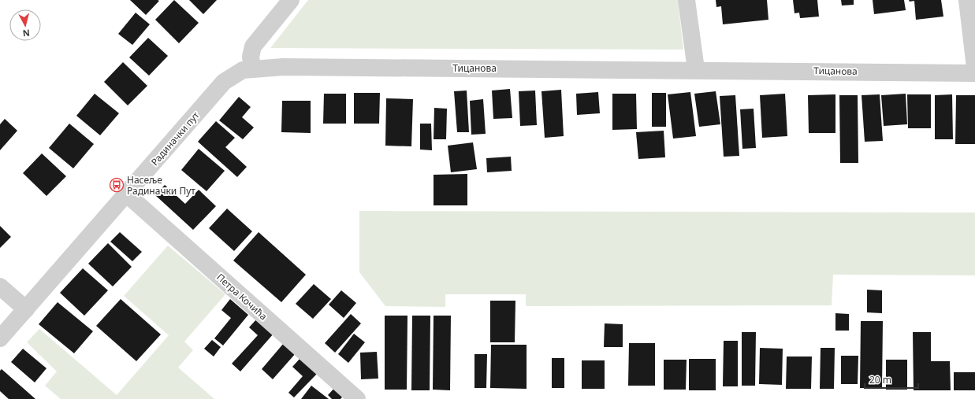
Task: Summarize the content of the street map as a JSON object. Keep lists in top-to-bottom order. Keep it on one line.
{"streets":{"street":["Тицанова","Радиначки пут","Петра Кочића"]},"crossings":[["Тицанова","Радиначки пут"],["Радиначки пут","Петра Кочића"]],"places":{"bus stop":["Насеље Радиначки Пут"]},"scale_bar":"20 m","north":"bottom"}
